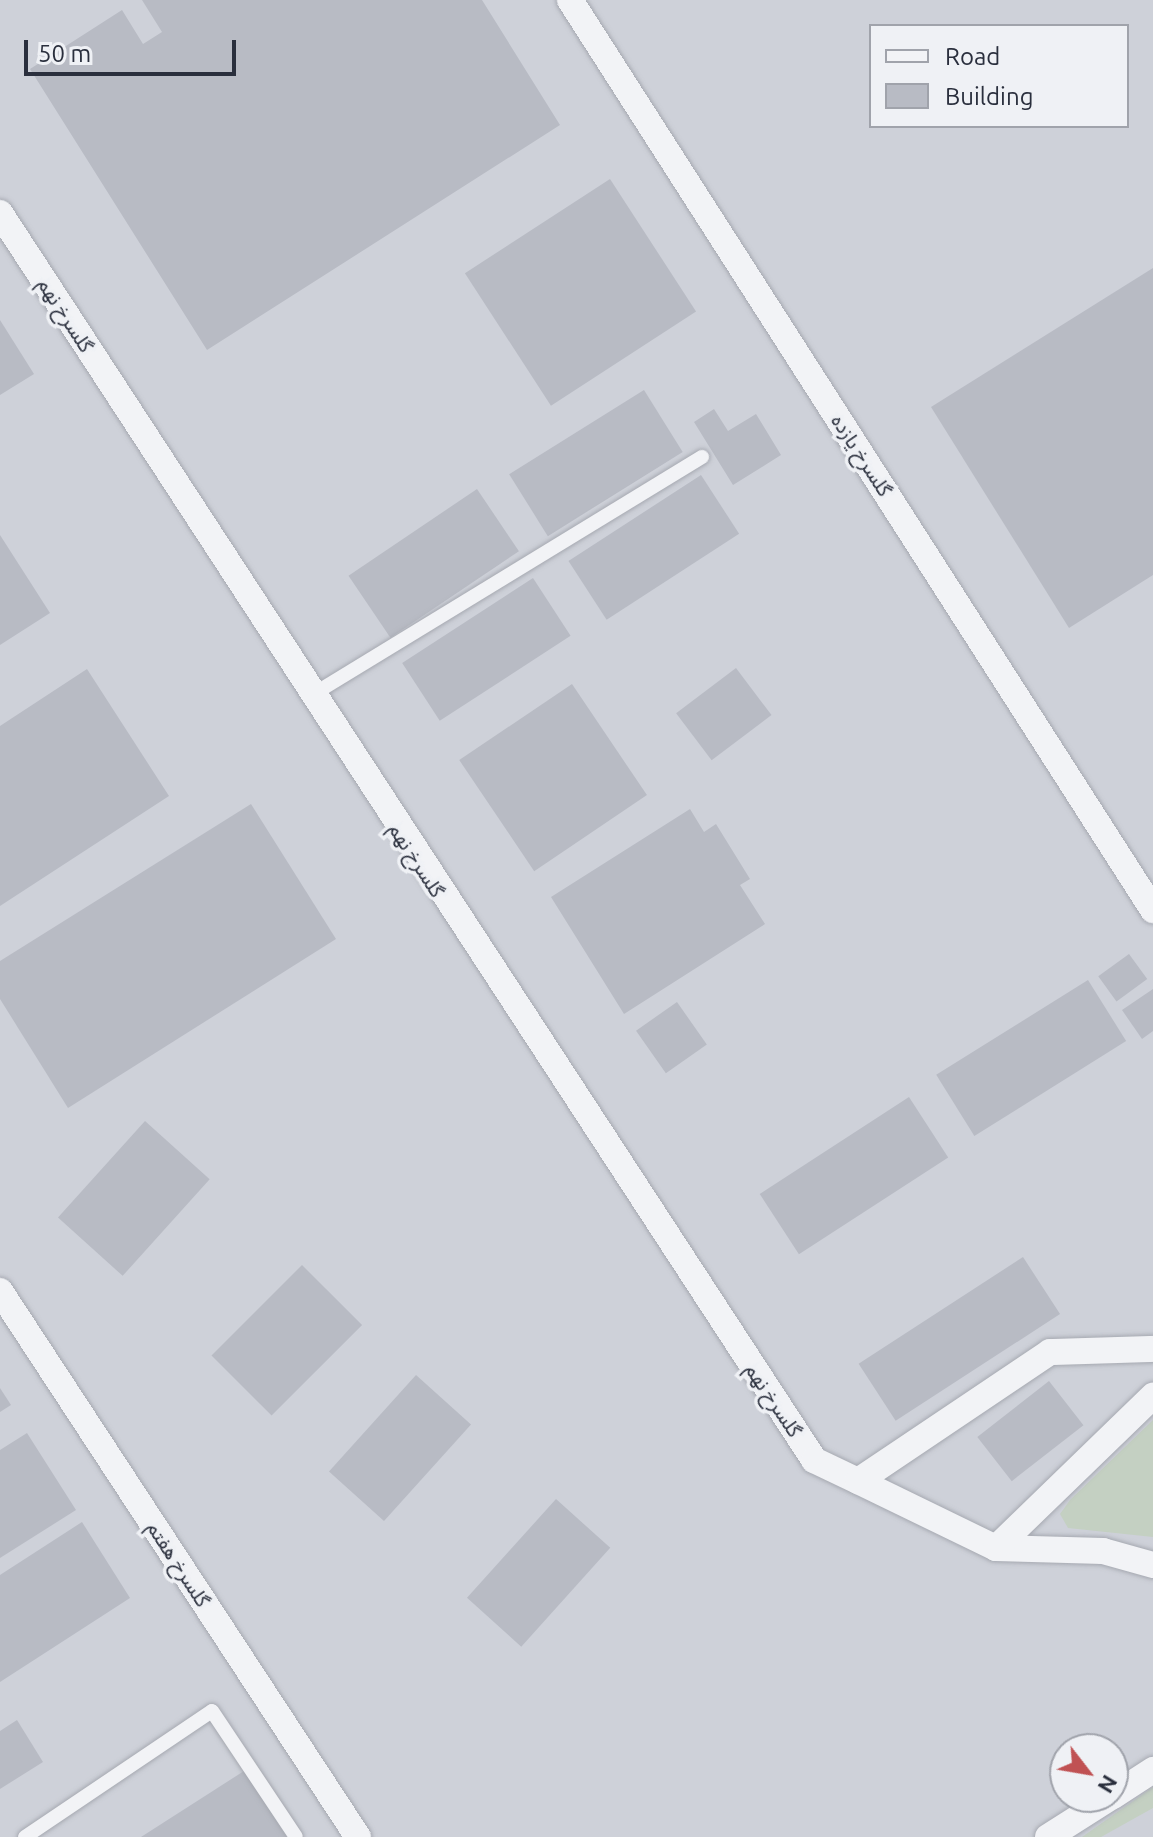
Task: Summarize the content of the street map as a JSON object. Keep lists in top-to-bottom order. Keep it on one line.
{"streets":{"street":["گلسرخ نهم","گلسرخ یازده","گلسرخ هفتم"]},"legend":["Road","Building"],"scale_bar":"50 m","north":"bottom right"}
